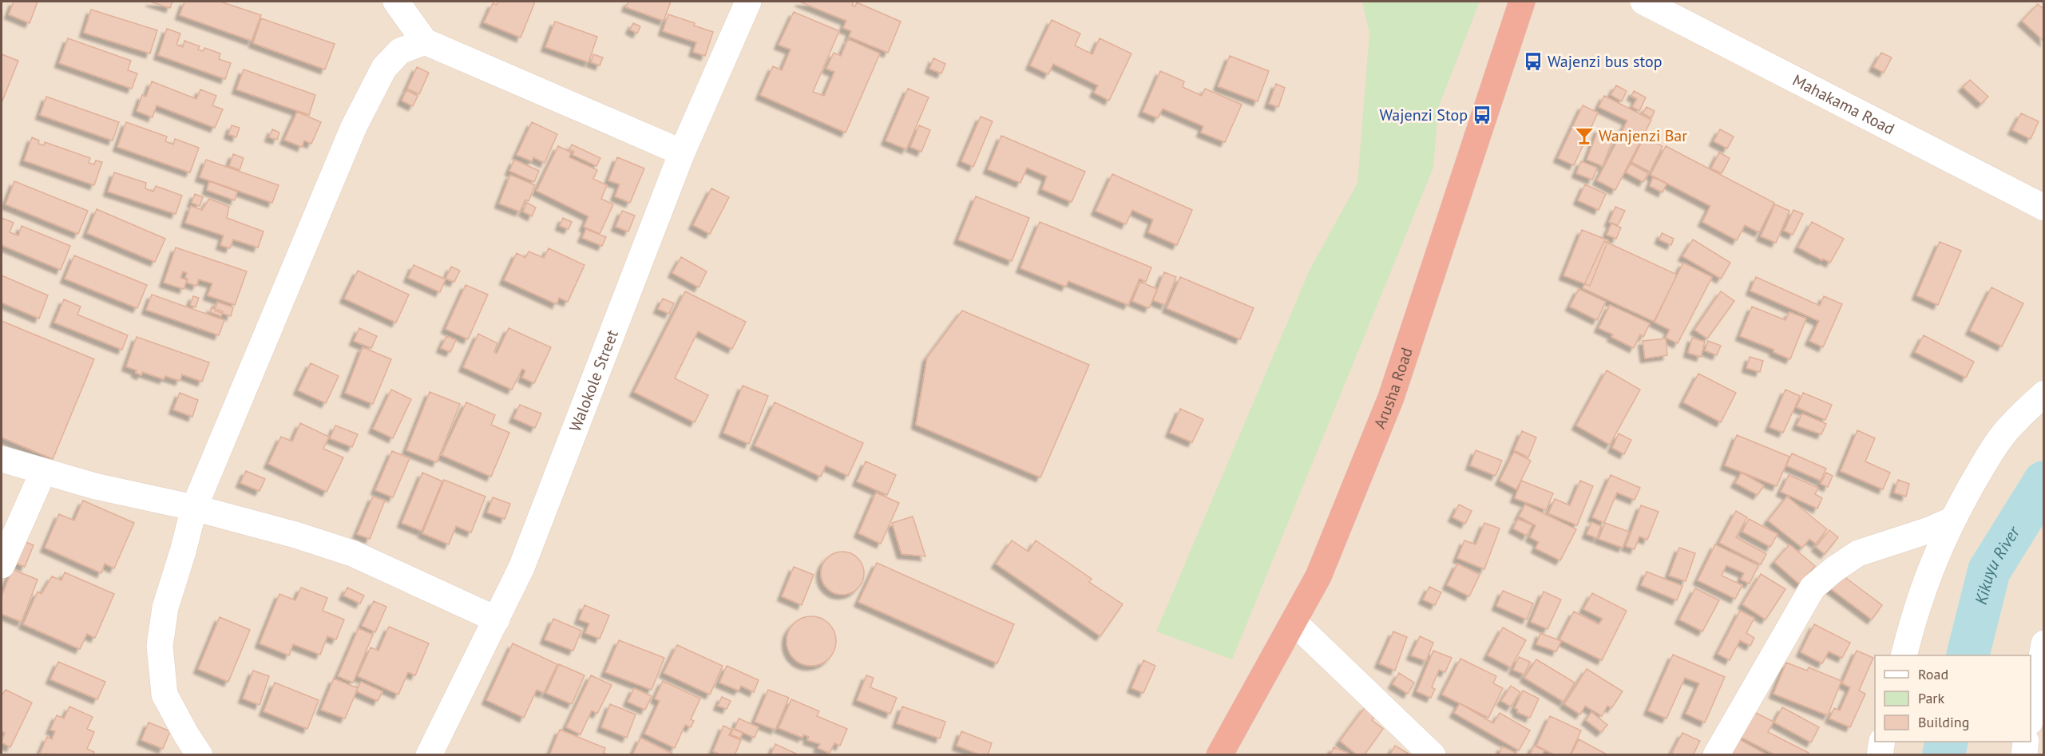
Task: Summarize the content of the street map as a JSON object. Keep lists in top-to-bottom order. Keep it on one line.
{"streets":{"highway":["Arusha Road"],"street":["Mahakama Road","Walokole Street"]},"water":["Kikuyu River"],"places":{"bus stop":["Wajenzi bus stop","Wajenzi Stop"],"bar":["Wanjenzi Bar"]},"legend":["Road","Park","Building"]}
